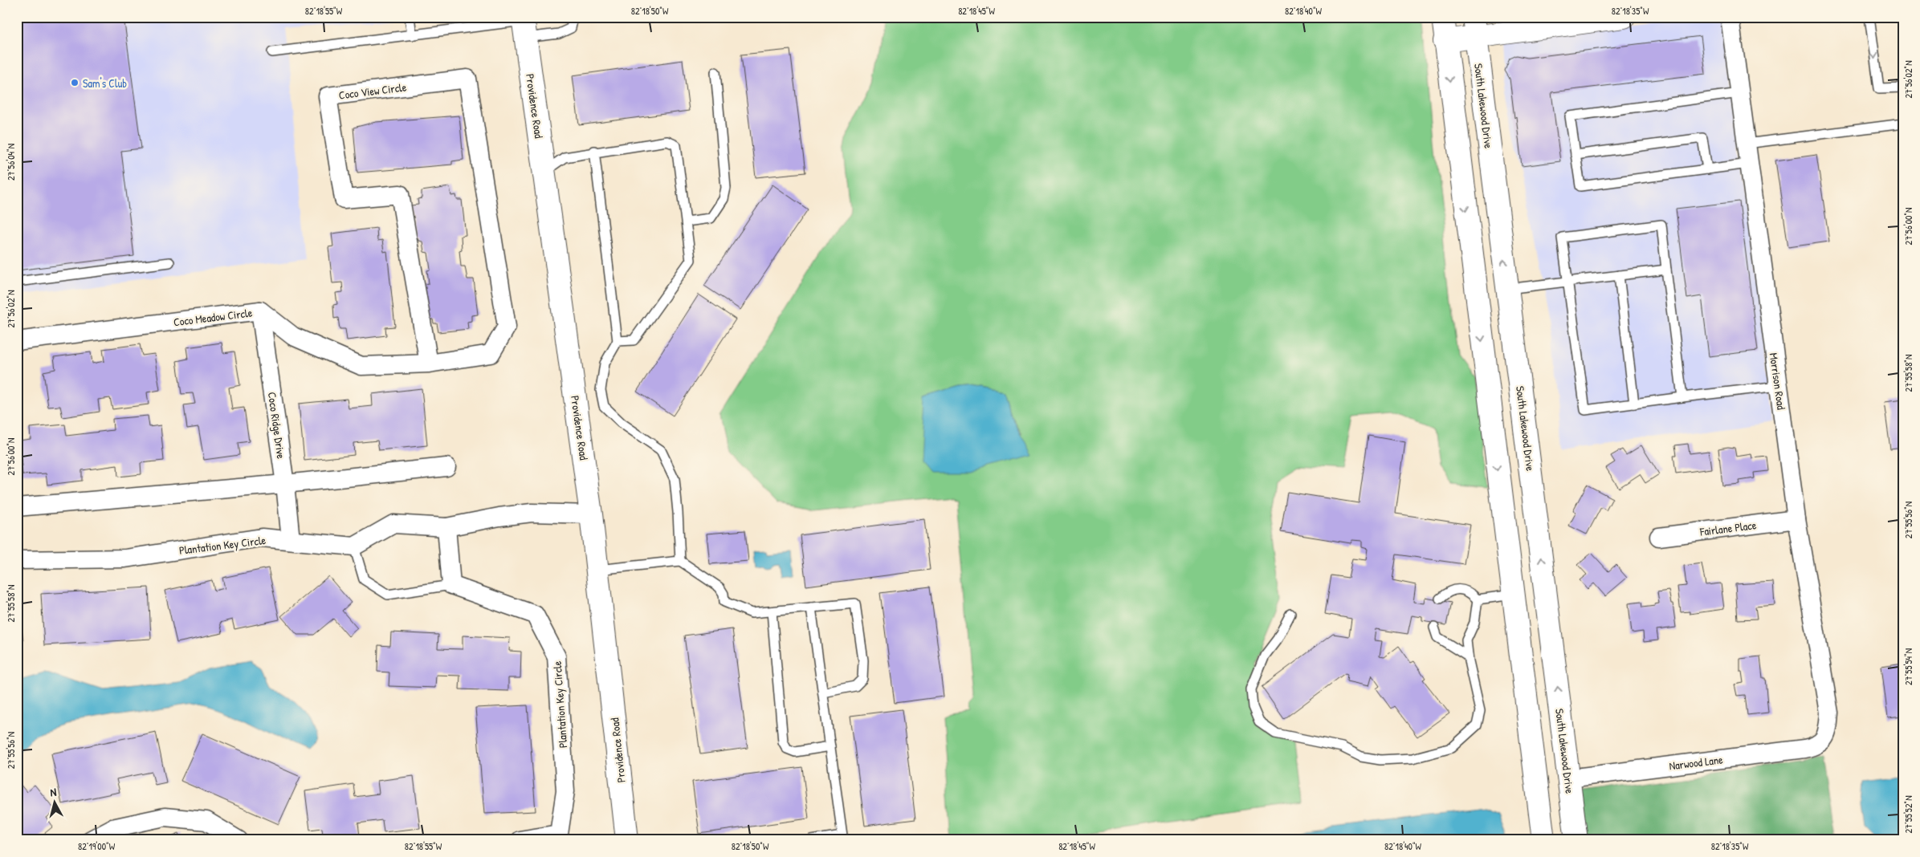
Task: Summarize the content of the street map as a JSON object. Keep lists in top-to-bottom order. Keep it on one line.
{"streets":{"main road":["Providence Road","South Lakewood Drive"],"street":["Coco View Circle","Coco Meadow Circle","Morrison Road","Coco Ridge Drive","Fairlane Place","Plantation Key Circle","Narwood Lane"]},"crossings":[["Coco View Circle","Coco Meadow Circle"],["South Lakewood Drive","Narwood Lane"],["Coco Meadow Circle","Coco Ridge Drive"],["Morrison Road","Fairlane Place"],["Morrison Road","Narwood Lane"],["Coco Ridge Drive","Plantation Key Circle"]],"places":["Sam's Club"],"north":"top","coordinates":["82°18'55\"W","82°18'50\"W","82°18'45\"W","82°18'40\"W","82°18'35\"W","27°56'02\"N","27°56'04\"N","27°56'00\"N","27°55'58\"N","27°55'56\"N","27°55'54\"N","27°55'52\"N","82°19'00\"W"]}
